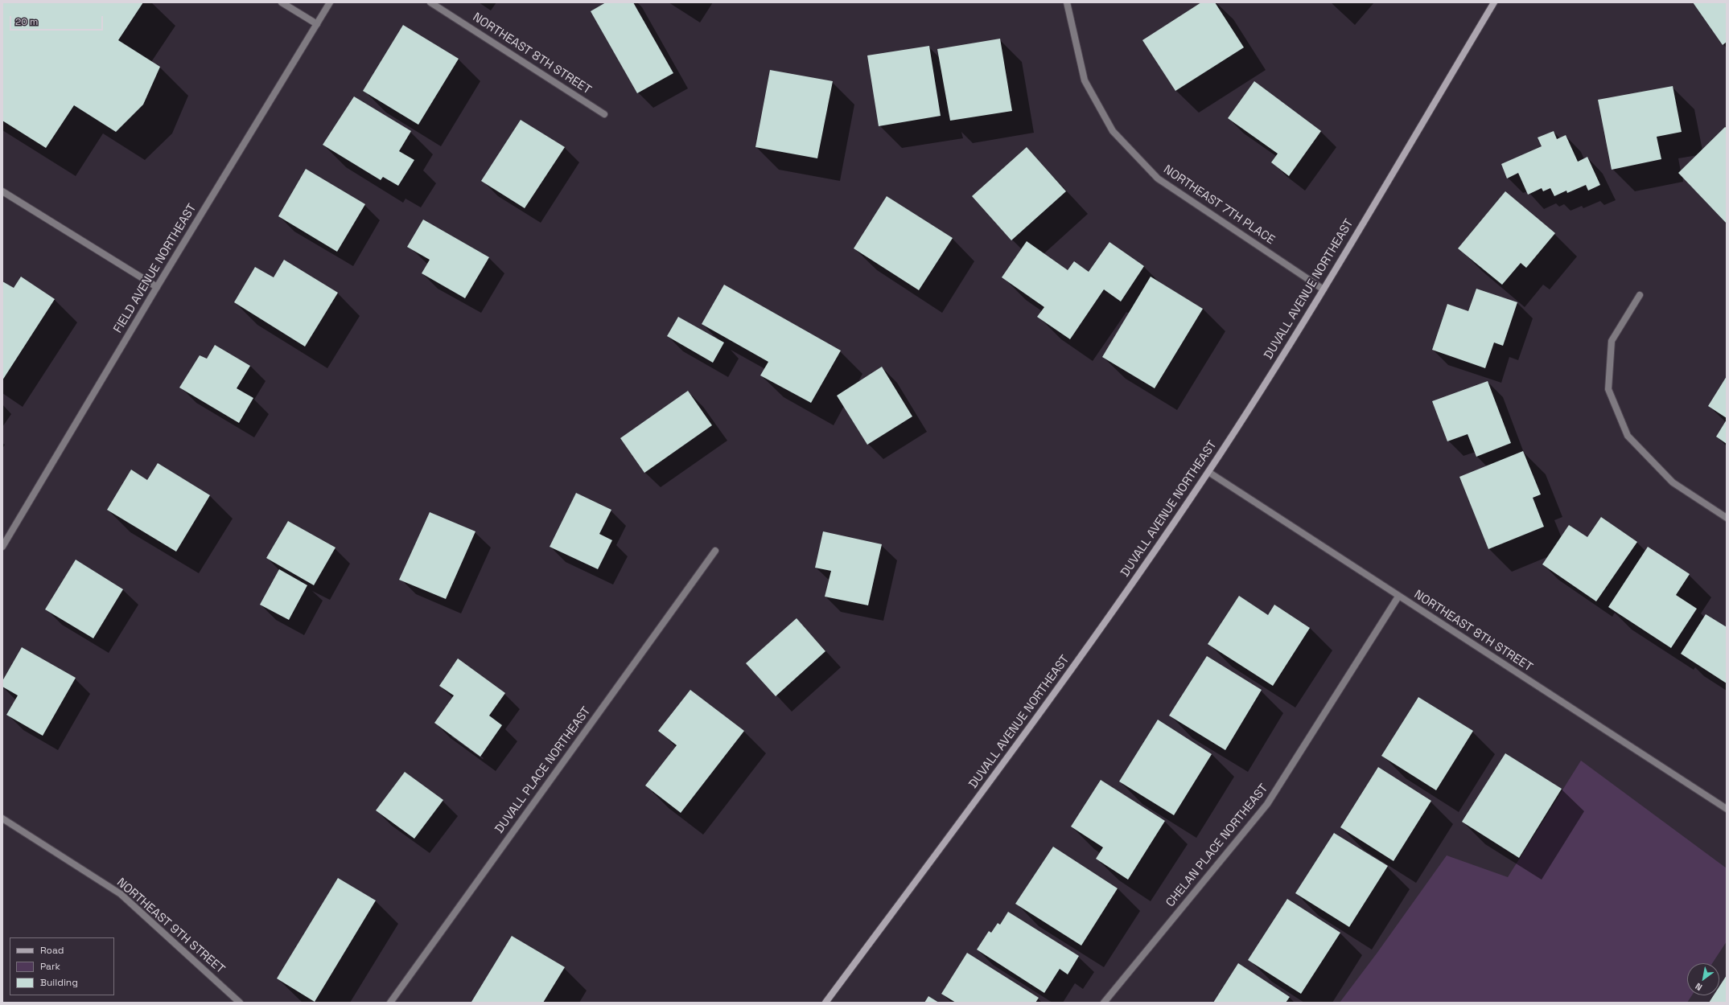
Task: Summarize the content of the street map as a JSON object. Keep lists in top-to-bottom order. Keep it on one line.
{"streets":{"main road":["DUVALL AVENUE NORTHEAST"],"street":["NORTHEAST 8TH STREET","NORTHEAST 7TH PLACE","FIELD AVENUE NORTHEAST","DUVALL PLACE NORTHEAST","CHELAN PLACE NORTHEAST","NORTHEAST 9TH STREET"]},"crossings":[["NORTHEAST 8TH STREET","DUVALL AVENUE NORTHEAST"],["NORTHEAST 8TH STREET","CHELAN PLACE NORTHEAST"],["NORTHEAST 7TH PLACE","DUVALL AVENUE NORTHEAST"]],"legend":["Road","Park","Building"],"scale_bar":"20 m","north":"bottom left"}
